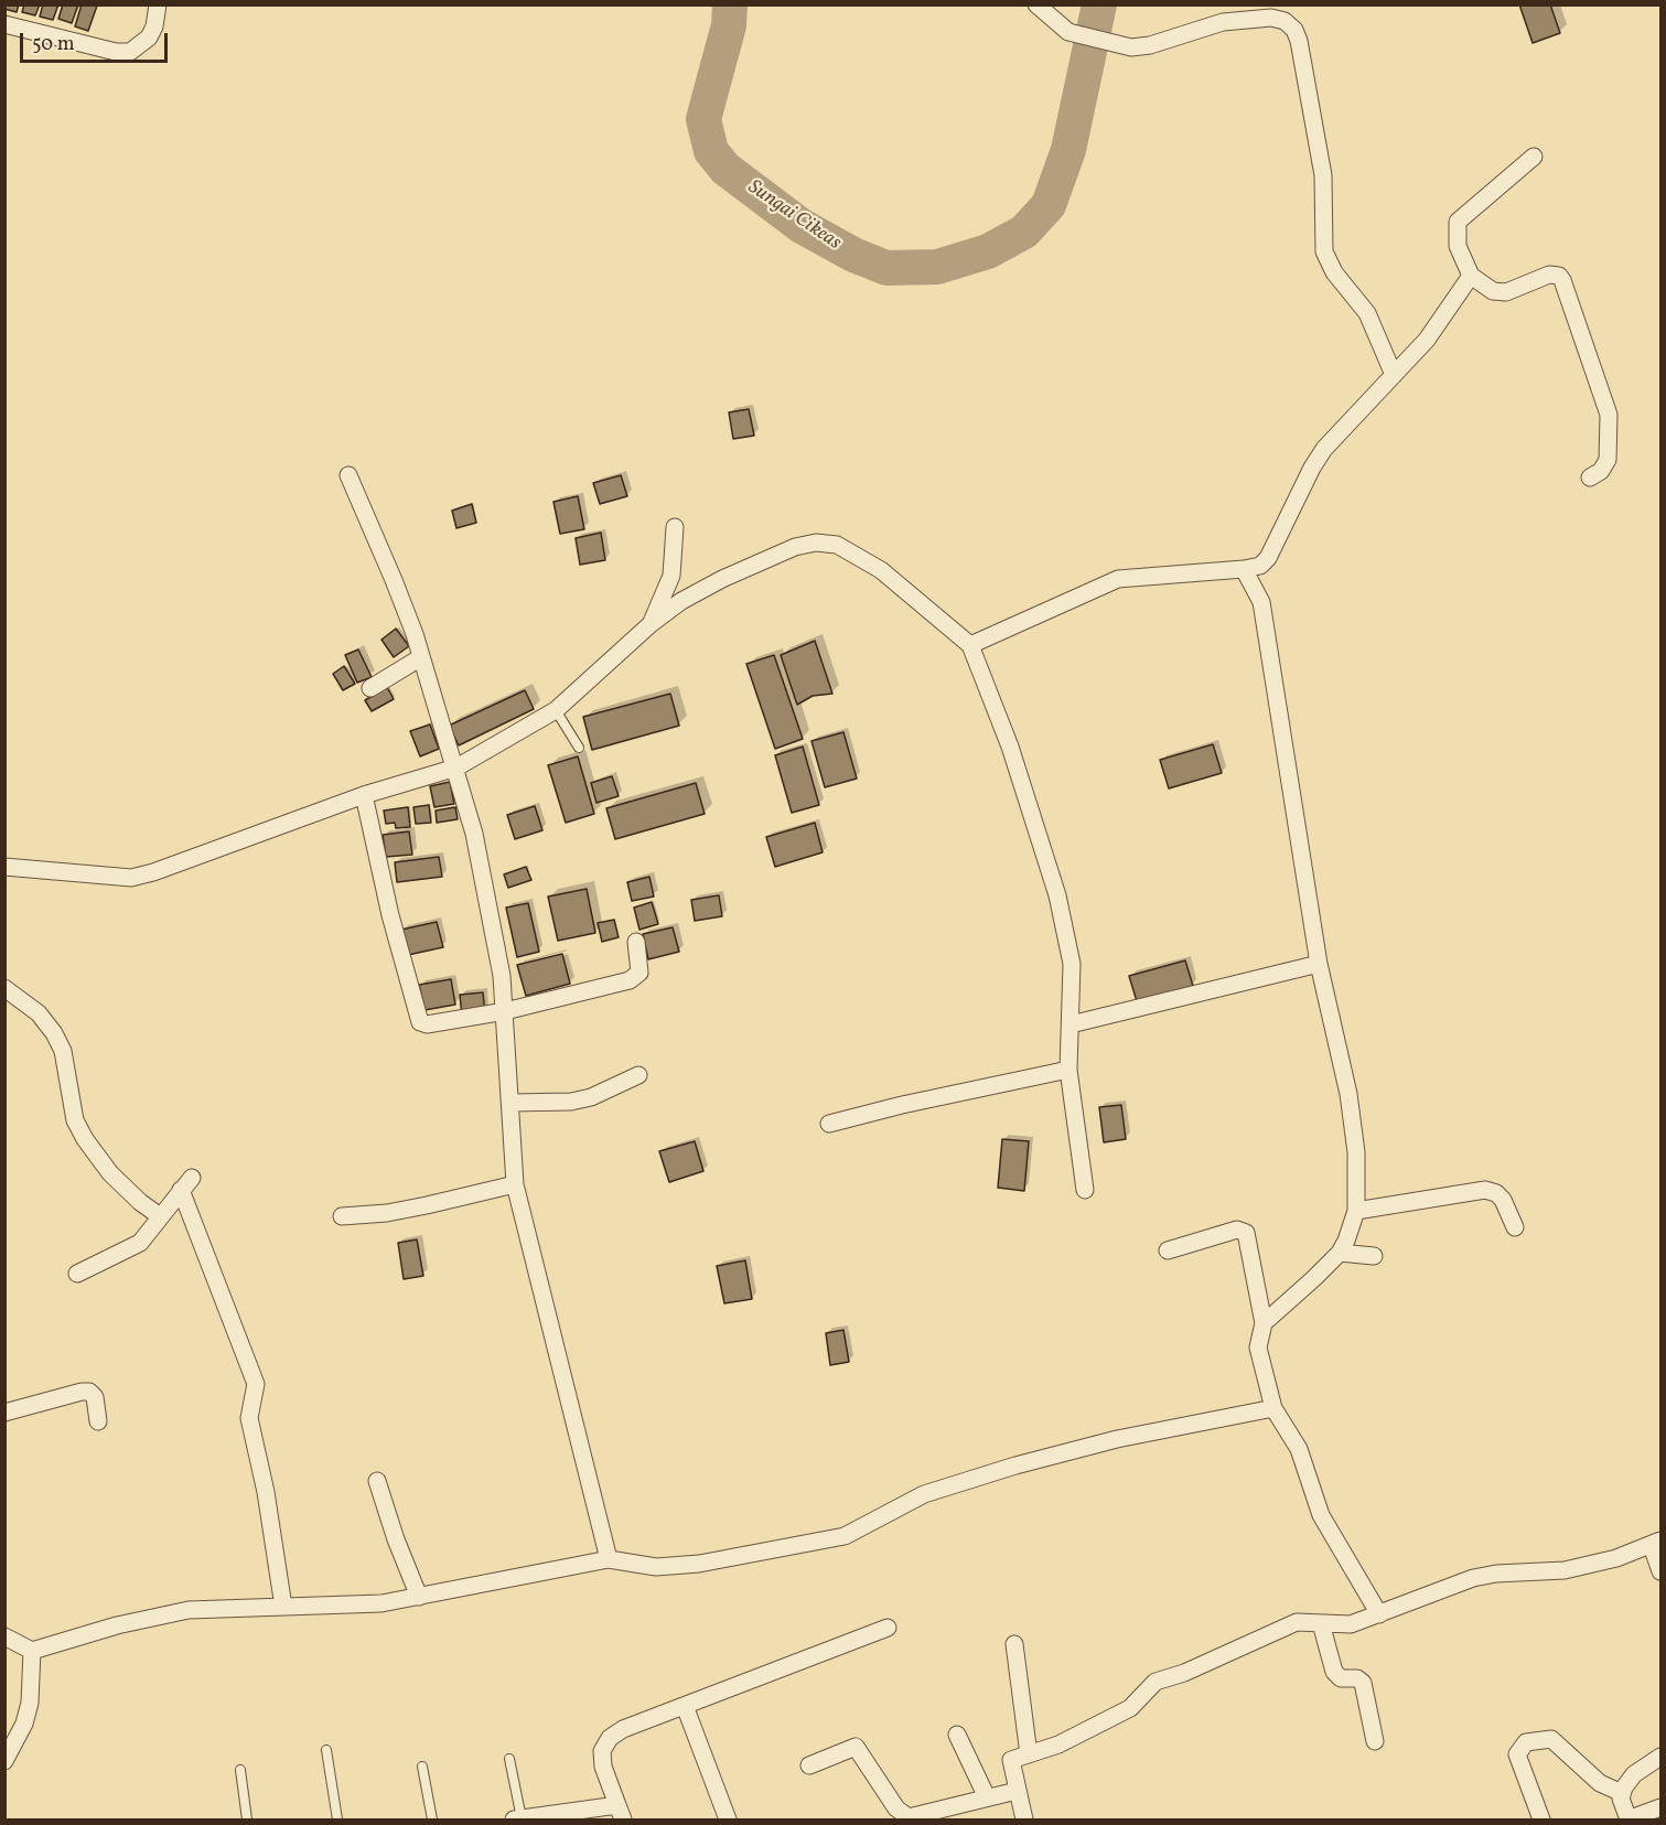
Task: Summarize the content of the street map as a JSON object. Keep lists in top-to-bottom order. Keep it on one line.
{"water":["Sungai Cikeas"],"scale_bar":"50 m"}
